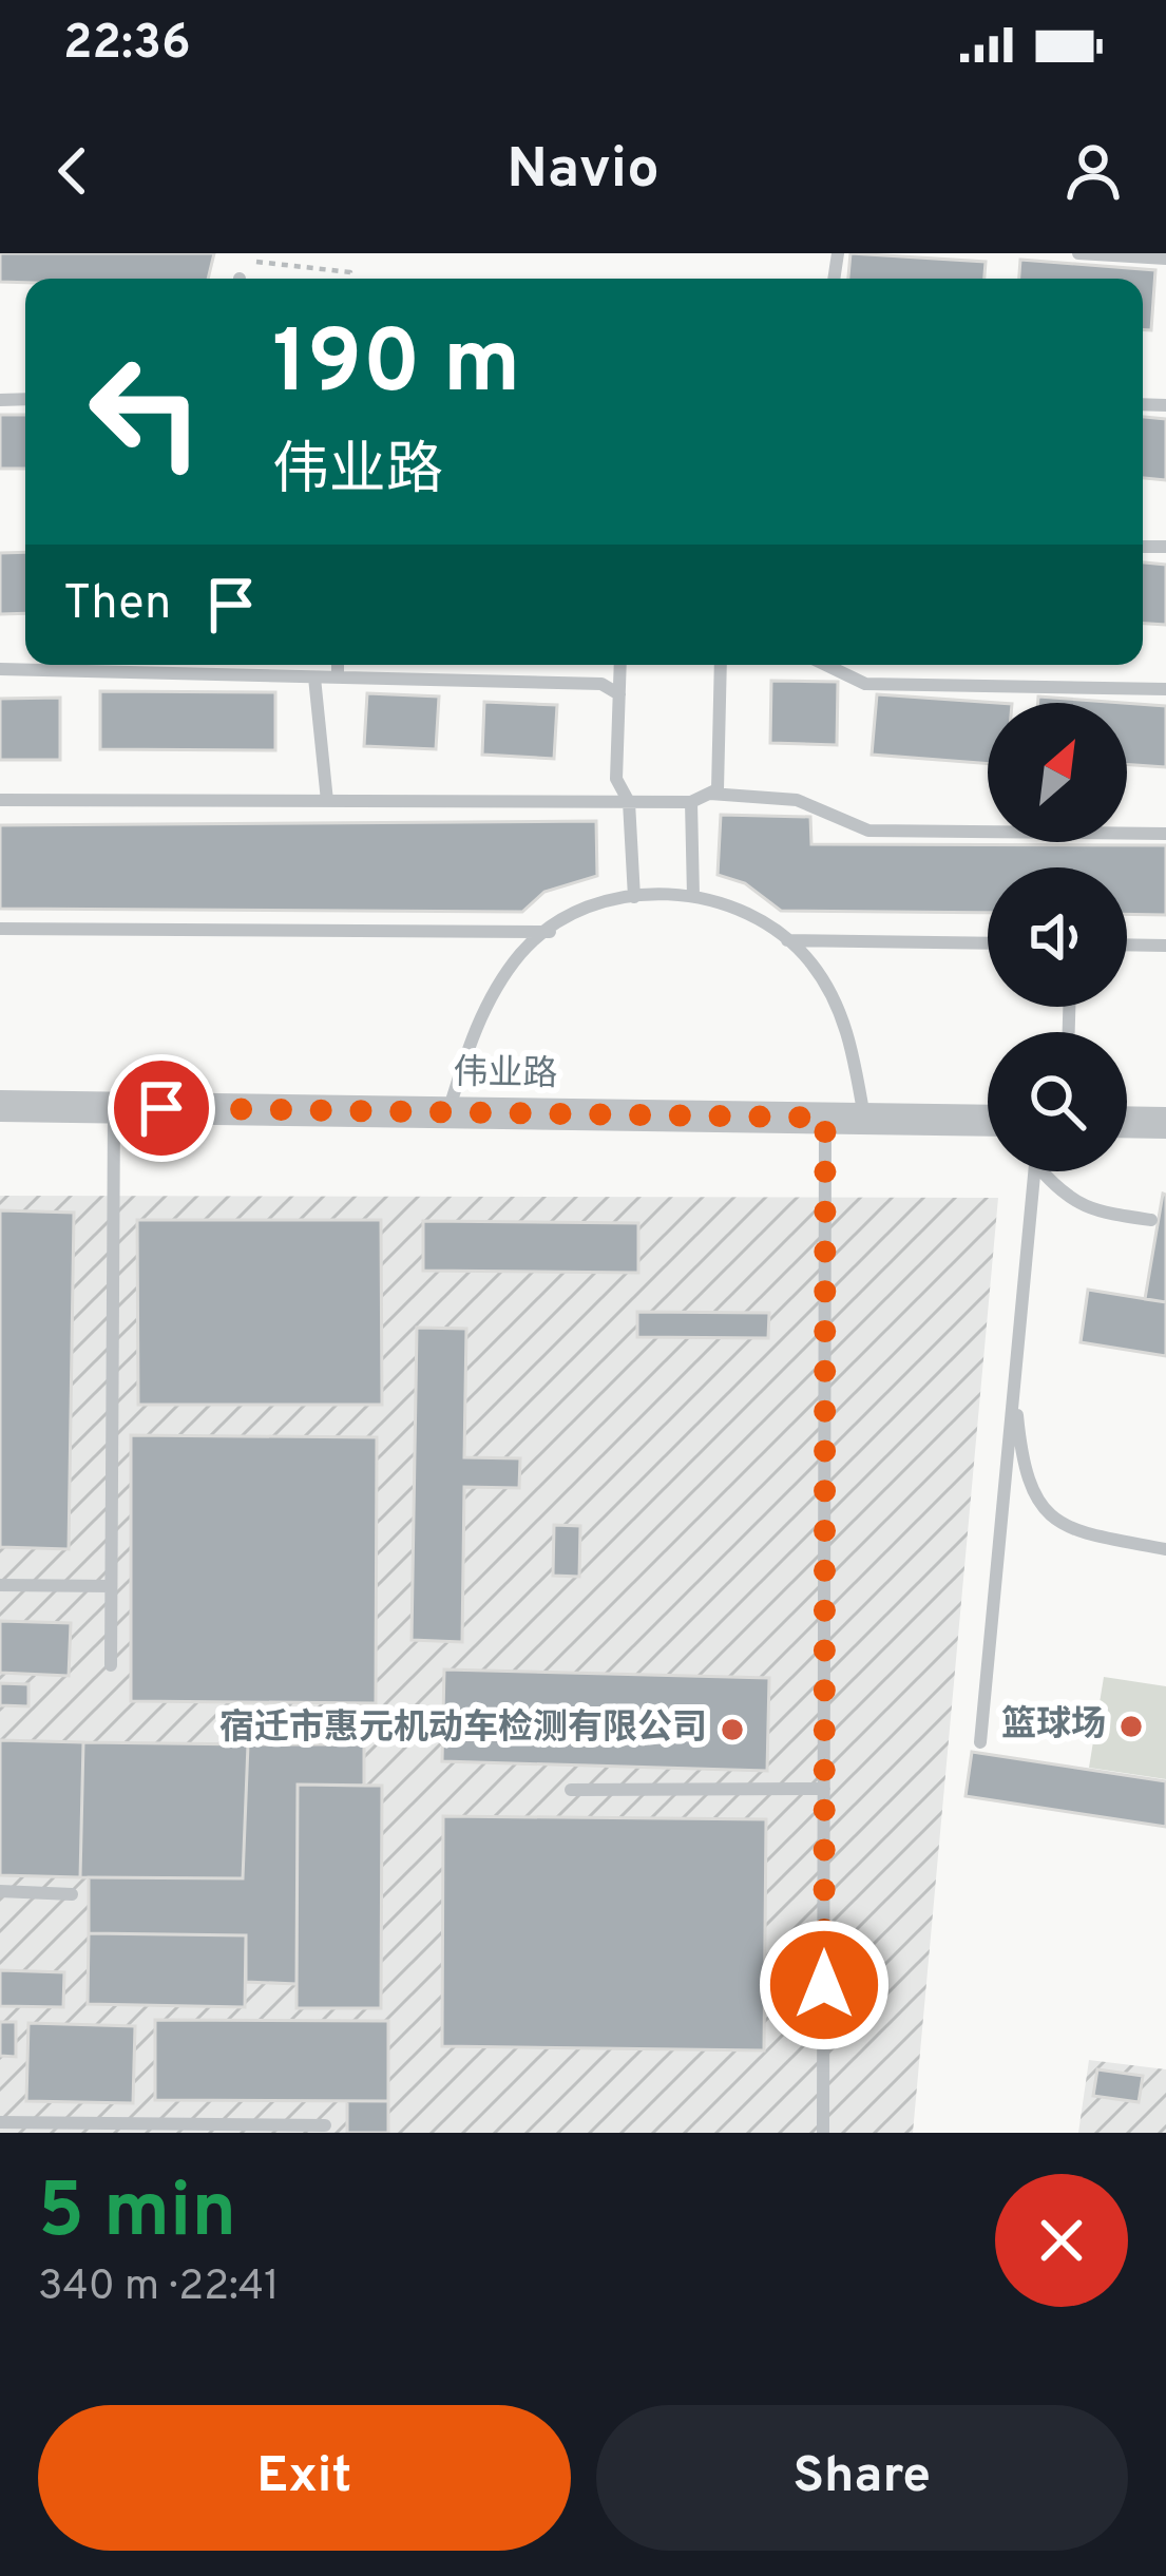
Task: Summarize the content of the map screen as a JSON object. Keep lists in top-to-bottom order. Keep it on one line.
{"streets":{"street":["伟业路"]},"places":["篮球场","宿迁市惠元机动车检测有限公司"],"north":"top right","page":{"status":"22:36","header":"Navio","turn":["190 m","伟业路"],"then":"Then","heading":["5 min","340 m · 22:41"],"buttons":["Exit","Share"]}}
